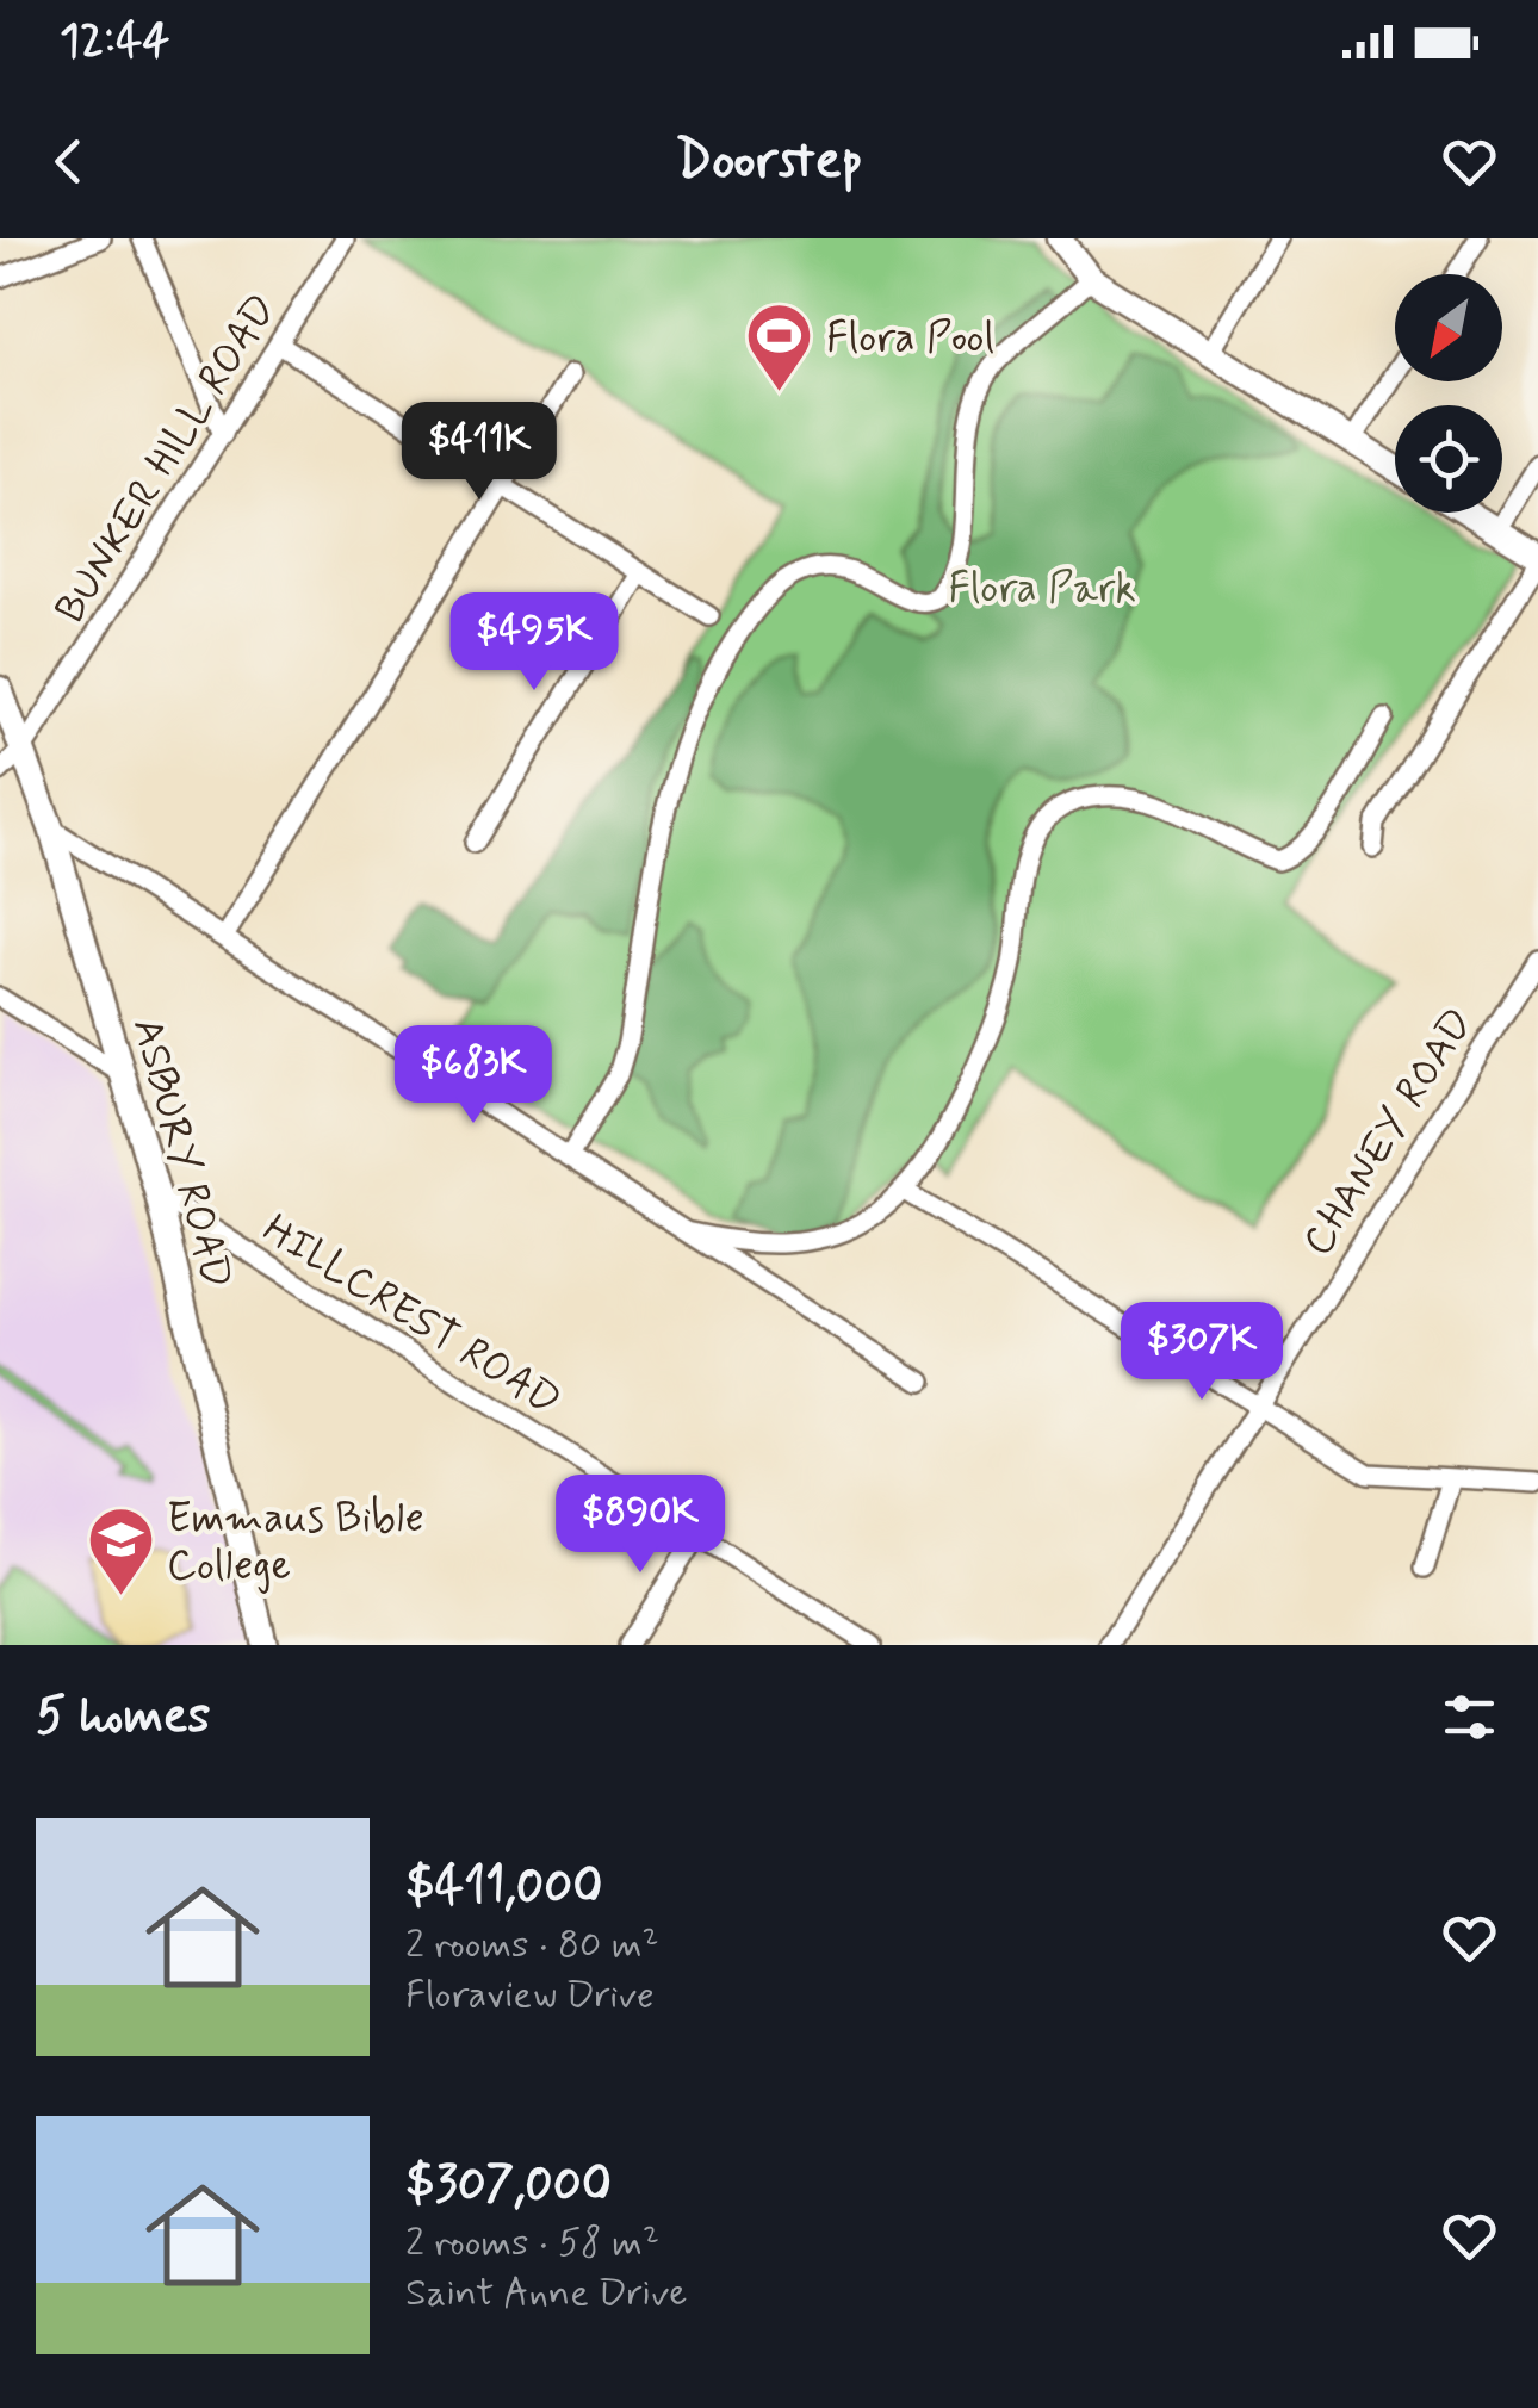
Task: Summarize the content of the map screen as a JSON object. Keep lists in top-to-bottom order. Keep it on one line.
{"streets":{"main road":["ASBURY ROAD"],"street":["BUNKER HILL ROAD","CHANEY ROAD","HILLCREST ROAD"]},"crossings":[["BUNKER HILL ROAD","ASBURY ROAD"],["ASBURY ROAD","HILLCREST ROAD"]],"parks":["Flora Park"],"places":{"sports":["Flora Pool"],"school or university":["Emmaus Bible College"]},"north":"bottom left","page":{"status":"12:44","header":"Doorstep","price":["$411K","$495K","$683K","$307K","$890K"],"heading":"5 homes","list":[{"name":"$411,000","note":"2 rooms · 80 m² · Floraview Drive"},{"name":"$307,000","note":"2 rooms · 58 m² · Saint Anne Drive"}]}}
